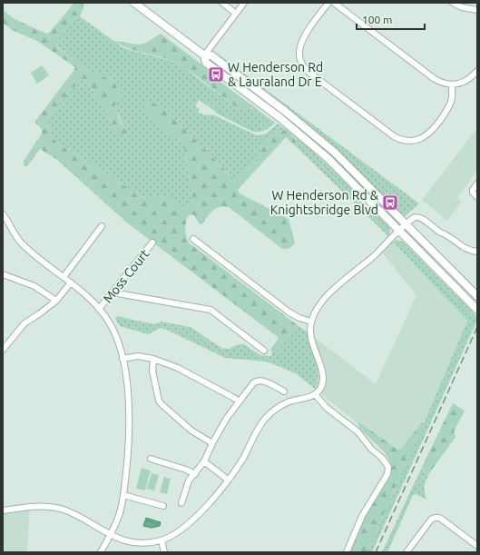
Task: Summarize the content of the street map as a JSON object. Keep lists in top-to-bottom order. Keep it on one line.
{"streets":{"street":["Moss Court"]},"places":{"bus stop":["W Henderson Rd & Lauraland Dr E","W Henderson Rd & Knightsbridge Blvd"]},"scale_bar":"100 m"}
